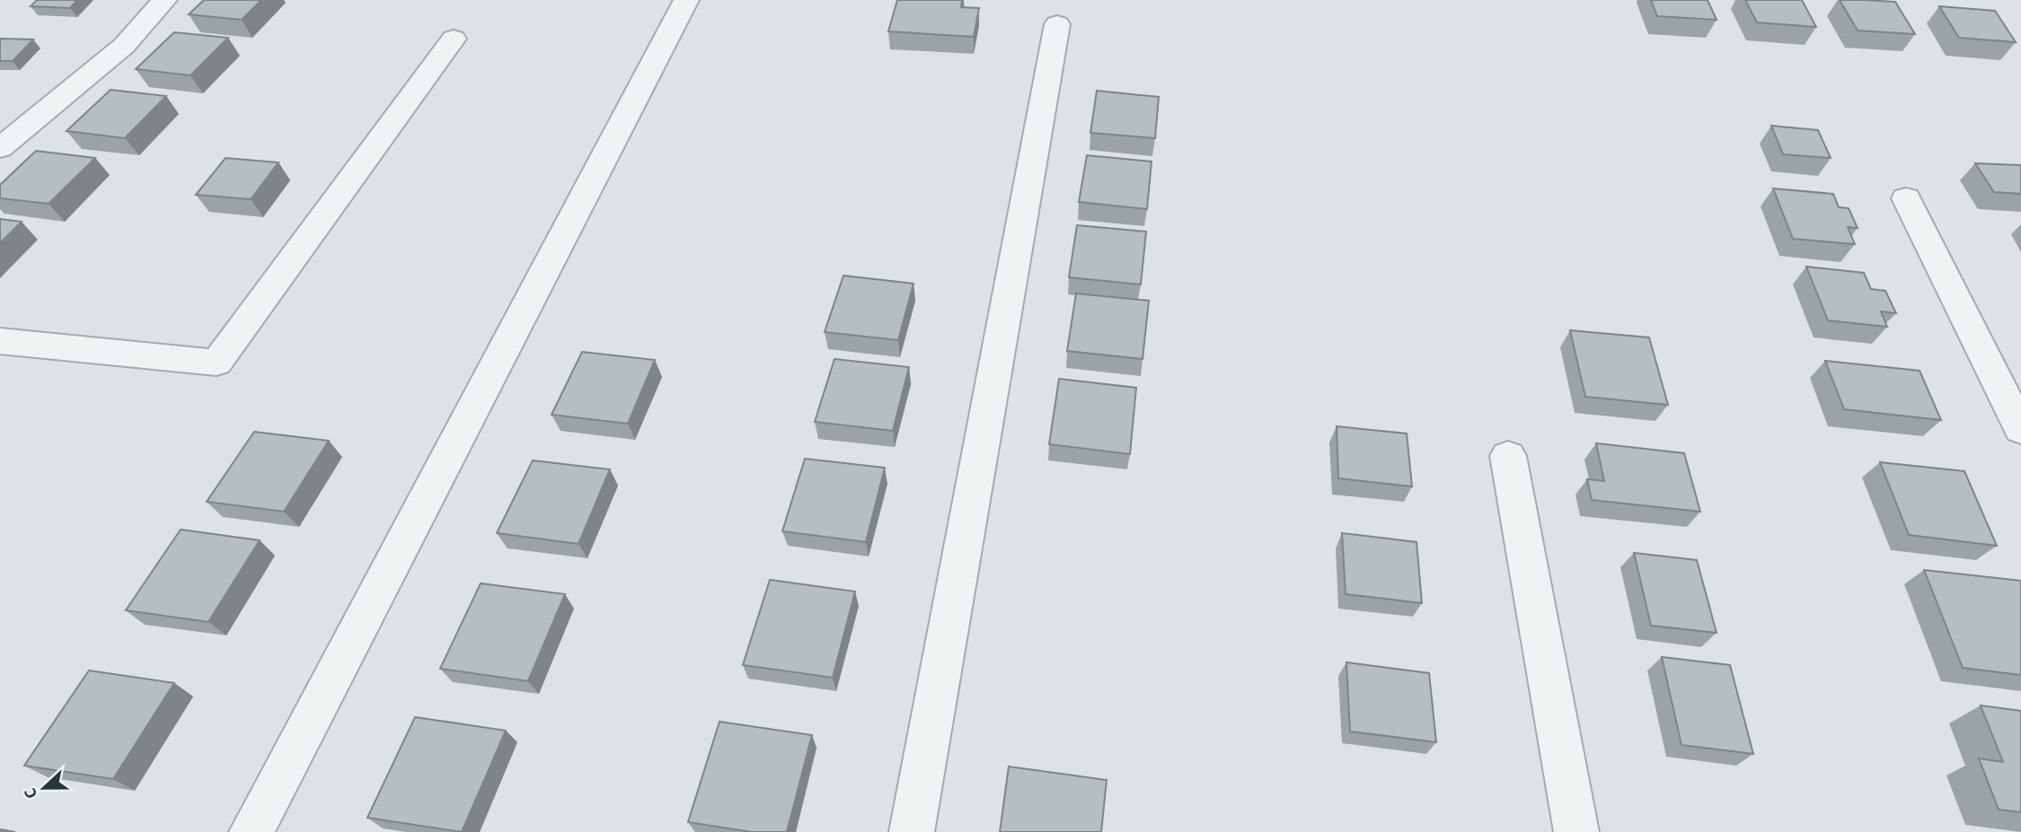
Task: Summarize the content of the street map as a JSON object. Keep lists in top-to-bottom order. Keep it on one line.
{"north":"left"}
